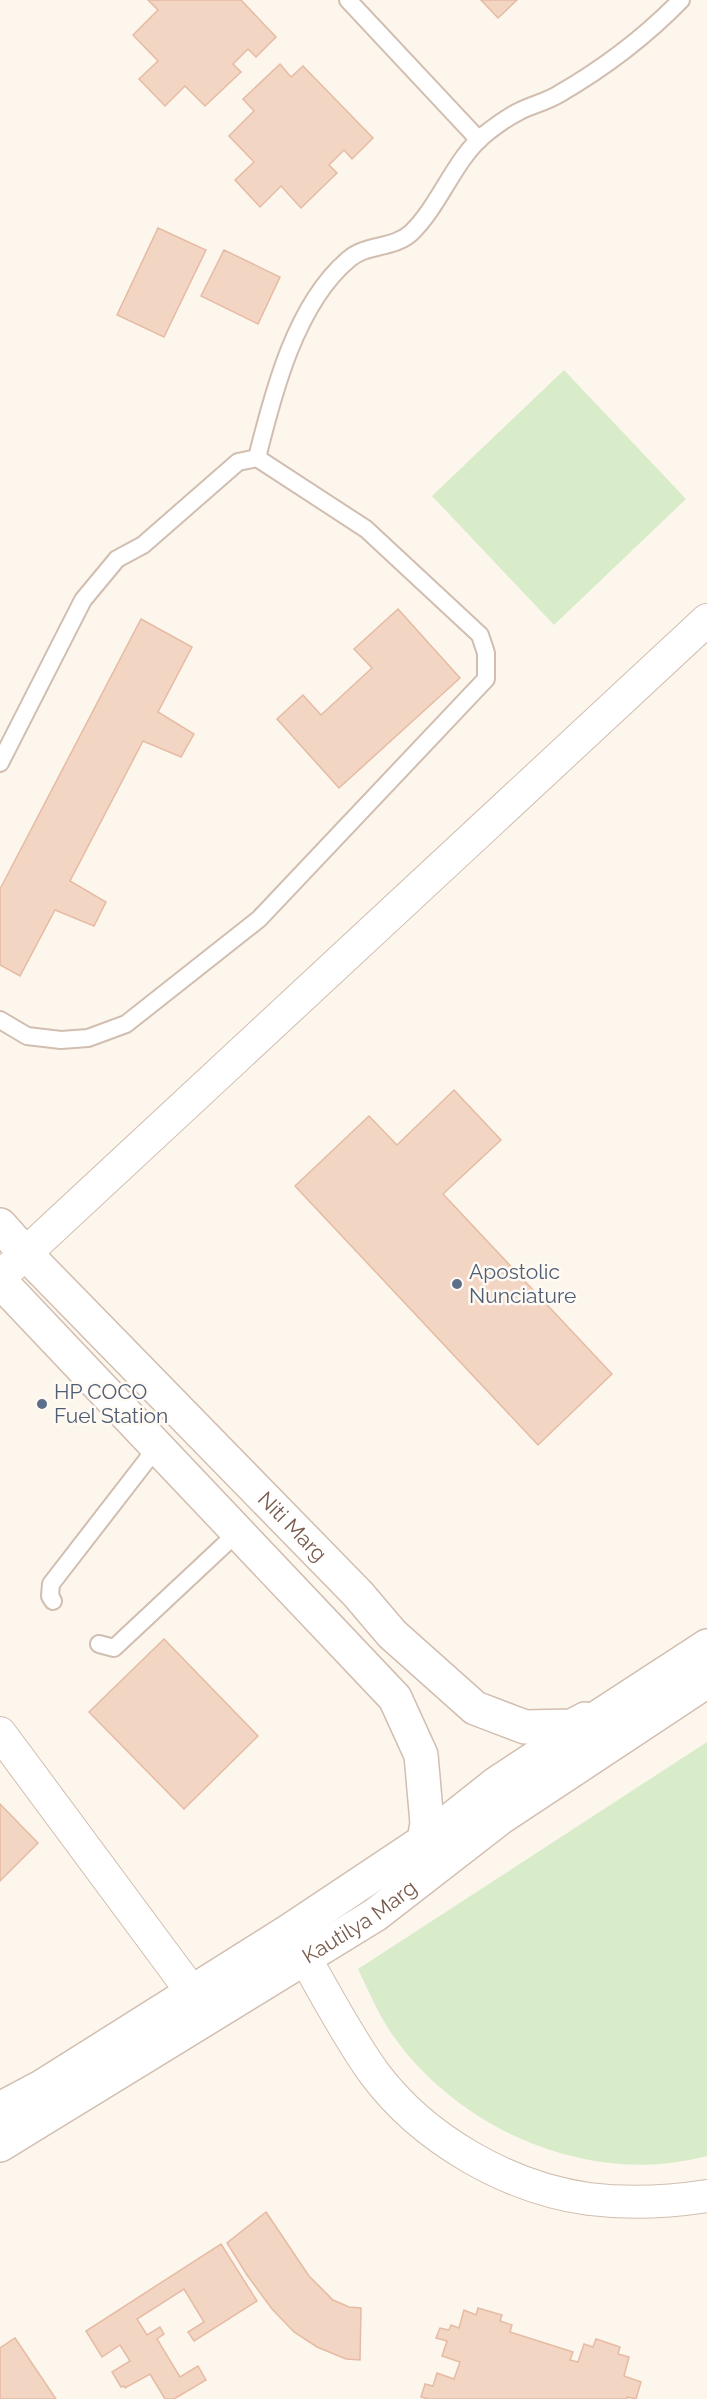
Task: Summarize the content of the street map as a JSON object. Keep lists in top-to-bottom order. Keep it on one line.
{"streets":{"street":["Niti Marg","Kautilya Marg"]},"crossings":[["Niti Marg","Kautilya Marg"]],"places":["Apostolic Nunciature","HP COCO Fuel Station"]}
